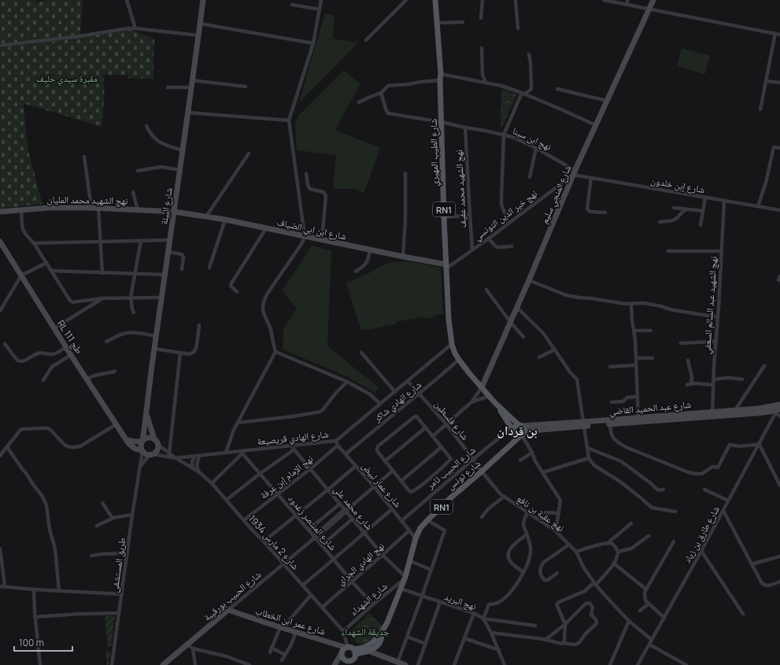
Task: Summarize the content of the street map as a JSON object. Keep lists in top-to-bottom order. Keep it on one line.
{"streets":{"main road":["شارع الطيب المهيري","RN1","شارع تونس"],"street":["نهج ابن سينا","شارع إبن خلدون","نهج الشهيد محمد عفيف","شارع المنجي سليم","نهج الشهيد محمد المليان","شارع البيئة","نهج خير الدين التونسي","شارع ابن ابي الضياف","نهج الشهيد عبد السالم السعفي","RL طج 111","شارع الهادي شاكر","شارع عبد الحميد القاضي","شارع فلسطين","شارع الهادي قريصيعة","شارع الحبيب ثامر","نهج الإمام إبن عرفة","شارع عمار لبيض","شارع محمد علي","نهج عقبة بن نافع","شارع المنتصر زغدود","شارع طارق بن زياد","شارع 2 مارس 1934","نهج الهادي الجراي","طريق المستشفى","شارع الحبيب بورقيبة","شارع الشهداء","نهج البريد","شارع عمر ابن الخطاب"]},"crossings":[["نهج ابن سينا","شارع الطيب المهيري"],["نهج ابن سينا","شارع إبن خلدون"],["نهج ابن سينا","نهج الشهيد محمد عفيف"],["نهج ابن سينا","شارع المنجي سليم"],["نهج ابن سينا","نهج خير الدين التونسي"],["شارع الطيب المهيري","شارع المنجي سليم"],["شارع الطيب المهيري","RN1"],["شارع الطيب المهيري","نهج خير الدين التونسي"],["شارع الطيب المهيري","شارع ابن ابي الضياف"],["شارع الطيب المهيري","شارع الهادي شاكر"],["شارع الطيب المهيري","شارع الهادي قريصيعة"],["شارع إبن خلدون","شارع المنجي سليم"],["شارع إبن خلدون","نهج خير الدين التونسي"],["شارع إبن خلدون","نهج الشهيد عبد السالم السعفي"],["نهج الشهيد محمد عفيف","نهج خير الدين التونسي"],["شارع المنجي سليم","نهج خير الدين التونسي"],["نهج الشهيد محمد المليان","شارع البيئة"],["نهج الشهيد محمد المليان","شارع ابن ابي الضياف"],["شارع البيئة","شارع ابن ابي الضياف"],["شارع البيئة","RL طج 111"],["شارع البيئة","طريق المستشفى"],["RN1","شارع عبد الحميد القاضي"],["RN1","شارع الحبيب ثامر"],["RN1","شارع تونس"],["RN1","شارع 2 مارس 1934"],["RN1","نهج البريد"],["RN1","شارع عمر ابن الخطاب"],["نهج خير الدين التونسي","شارع ابن ابي الضياف"],["نهج الشهيد عبد السالم السعفي","شارع عبد الحميد القاضي"],["RL طج 111","طريق المستشفى"],["شارع الهادي شاكر","شارع فلسطين"],["شارع الهادي شاكر","شارع عمار لبيض"],["شارع عبد الحميد القاضي","شارع الحبيب ثامر"],["شارع عبد الحميد القاضي","شارع تونس"],["شارع عبد الحميد القاضي","شارع طارق بن زياد"],["شارع فلسطين","شارع الهادي قريصيعة"],["شارع فلسطين","شارع الحبيب ثامر"],["شارع فلسطين","شارع تونس"],["شارع فلسطين","نهج عقبة بن نافع"],["شارع الهادي قريصيعة","شارع عمار لبيض"],["شارع الهادي قريصيعة","شارع محمد علي"],["شارع الهادي قريصيعة","شارع المنتصر زغدود"],["شارع الهادي قريصيعة","شارع 2 مارس 1934"],["شارع الحبيب ثامر","شارع تونس"],["شارع الحبيب ثامر","شارع عمار لبيض"],["شارع تونس","شارع عمار لبيض"],["شارع تونس","شارع محمد علي"],["شارع تونس","نهج عقبة بن نافع"],["شارع تونس","شارع الشهداء"],["شارع تونس","نهج البريد"],["نهج الإمام إبن عرفة","شارع عمار لبيض"],["نهج الإمام إبن عرفة","شارع محمد علي"],["نهج الإمام إبن عرفة","شارع المنتصر زغدود"],["نهج الإمام إبن عرفة","شارع 2 مارس 1934"],["شارع عمار لبيض","نهج الهادي الجراي"],["شارع عمار لبيض","شارع الحبيب بورقيبة"],["شارع محمد علي","نهج الهادي الجراي"],["شارع محمد علي","شارع الحبيب بورقيبة"],["شارع محمد علي","شارع الشهداء"],["نهج عقبة بن نافع","شارع طارق بن زياد"],["شارع المنتصر زغدود","نهج الهادي الجراي"],["شارع المنتصر زغدود","شارع الحبيب بورقيبة"],["شارع المنتصر زغدود","شارع الشهداء"],["شارع 2 مارس 1934","نهج الهادي الجراي"],["شارع 2 مارس 1934","شارع الحبيب بورقيبة"],["شارع 2 مارس 1934","شارع الشهداء"],["شارع 2 مارس 1934","شارع عمر ابن الخطاب"],["شارع الحبيب بورقيبة","شارع عمر ابن الخطاب"]],"districts":["بن قردان"],"parks":["مقبرة سيدي خليف","جديقة الشهداء"],"scale_bar":"100 m"}
